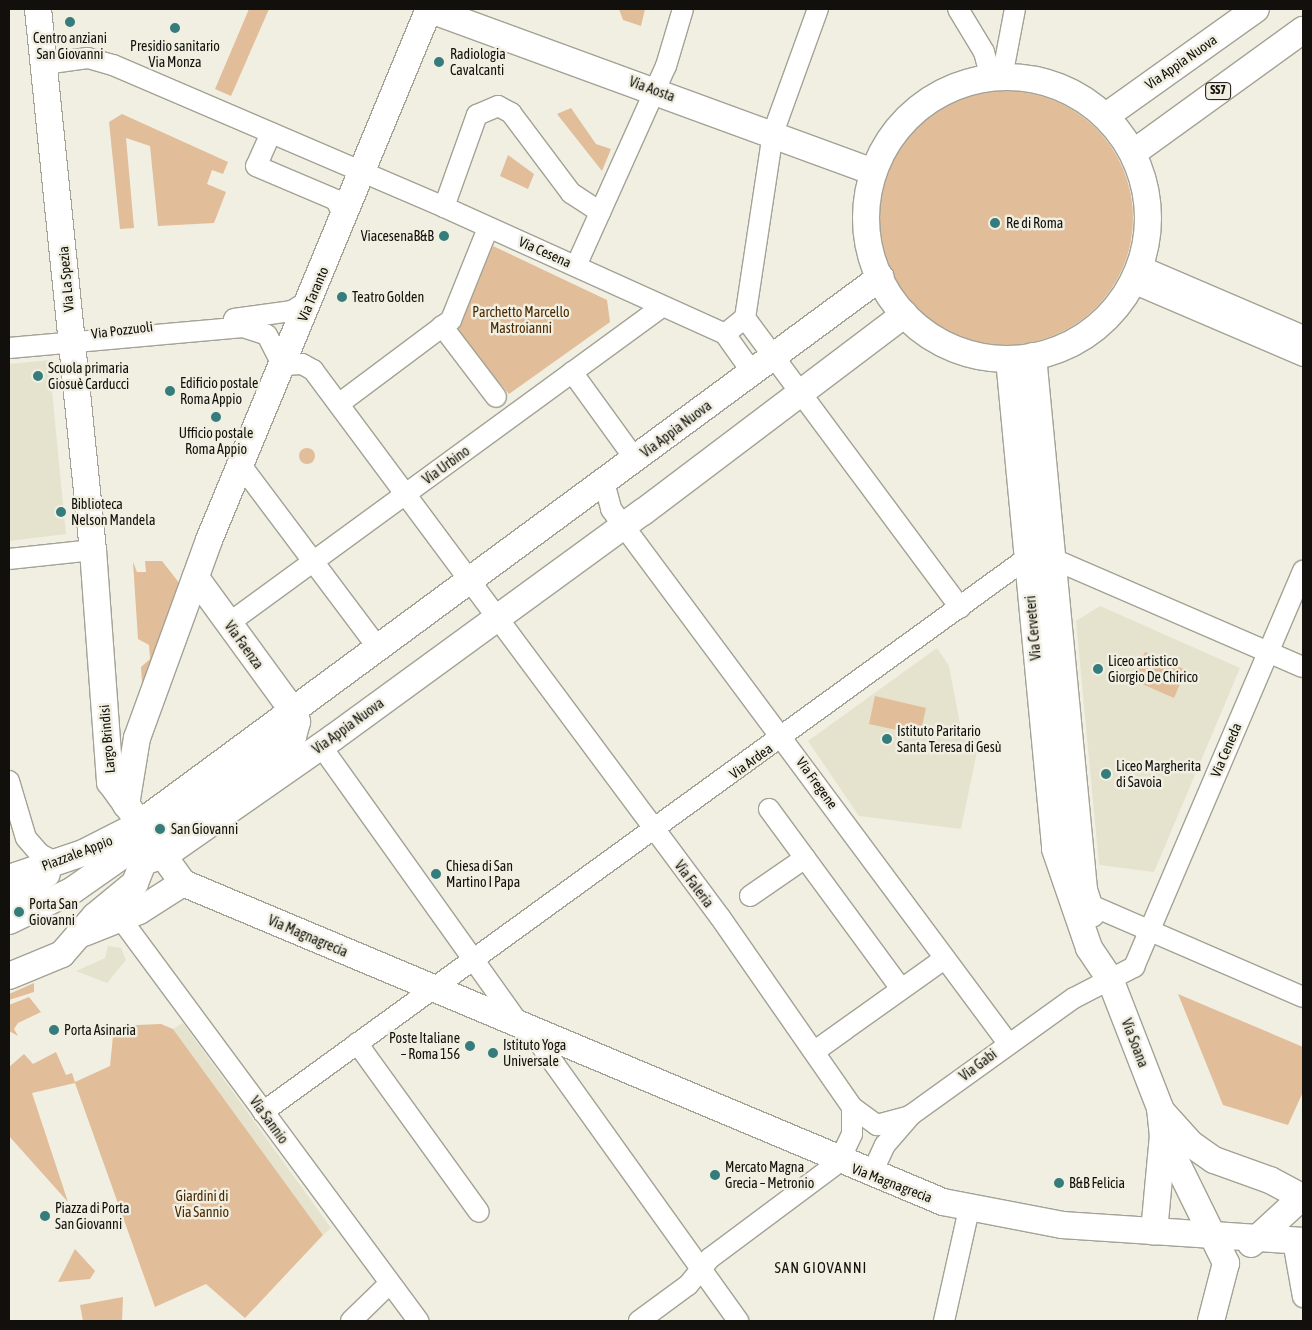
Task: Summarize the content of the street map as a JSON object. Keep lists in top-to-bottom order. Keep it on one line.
{"streets":{"main road":["Via Appia Nuova","Via Aosta","SS7","Via La Spezia","Via Taranto","Via Cerveteri","Via Faenza","Largo Brindisi","Piazzale Appio","Via Magnagrecia","Via Soana"],"street":["Via Cesena","Via Pozzuoli","Via Urbino","Via Ceneda","Via Ardea","Via Fregene","Via Faleria","Via Gabi","Via Sannio"]},"crossings":[["Via Appia Nuova","Via Faenza"],["Via Appia Nuova","Largo Brindisi"],["Via Appia Nuova","Via Fregene"],["Via Appia Nuova","Piazzale Appio"],["Via Appia Nuova","Via Faleria"],["Via Aosta","Via Taranto"],["Via Cesena","Via La Spezia"],["Via Cesena","Via Taranto"],["Via Cesena","Via Urbino"],["Via La Spezia","Via Pozzuoli"],["Via La Spezia","Largo Brindisi"],["Via Taranto","Via Pozzuoli"],["Via Taranto","Via Faenza"],["Via Taranto","Largo Brindisi"],["Via Urbino","Via Faenza"],["Via Cerveteri","Via Ceneda"],["Via Cerveteri","Via Ardea"],["Via Cerveteri","Via Soana"],["Via Cerveteri","Via Gabi"],["Via Faenza","Largo Brindisi"],["Largo Brindisi","Piazzale Appio"],["Via Ceneda","Via Soana"],["Via Ceneda","Via Gabi"],["Via Ardea","Via Fregene"],["Via Ardea","Via Faleria"],["Via Ardea","Via Magnagrecia"],["Via Ardea","Via Sannio"],["Via Fregene","Via Gabi"],["Piazzale Appio","Via Magnagrecia"],["Piazzale Appio","Via Sannio"],["Via Magnagrecia","Via Gabi"],["Via Soana","Via Gabi"]],"districts":["SAN GIOVANNI"],"parks":["Parchetto Marcello Mastroianni","Giardini di Via Sannio"],"places":["Centro anziani San Giovanni","Presidio sanitario Via Monza","Radiologia Cavalcanti","Re di Roma","ViacesenaB&B","Teatro Golden","Scuola primaria Giosuè Carducci","Edificio postale Roma Appio","Ufficio postale Roma Appio","Biblioteca Nelson Mandela","Liceo artistico Giorgio De Chirico","Istituto Paritario Santa Teresa di Gesù","Liceo Margherita di Savoia","San Giovanni","Chiesa di San Martino I Papa","Porta San Giovanni","Porta Asinaria","Poste Italiane – Roma 156","Istituto Yoga Universale","Mercato Magna Grecia – Metronio","B&B Felicia","Piazza di Porta San Giovanni"]}
